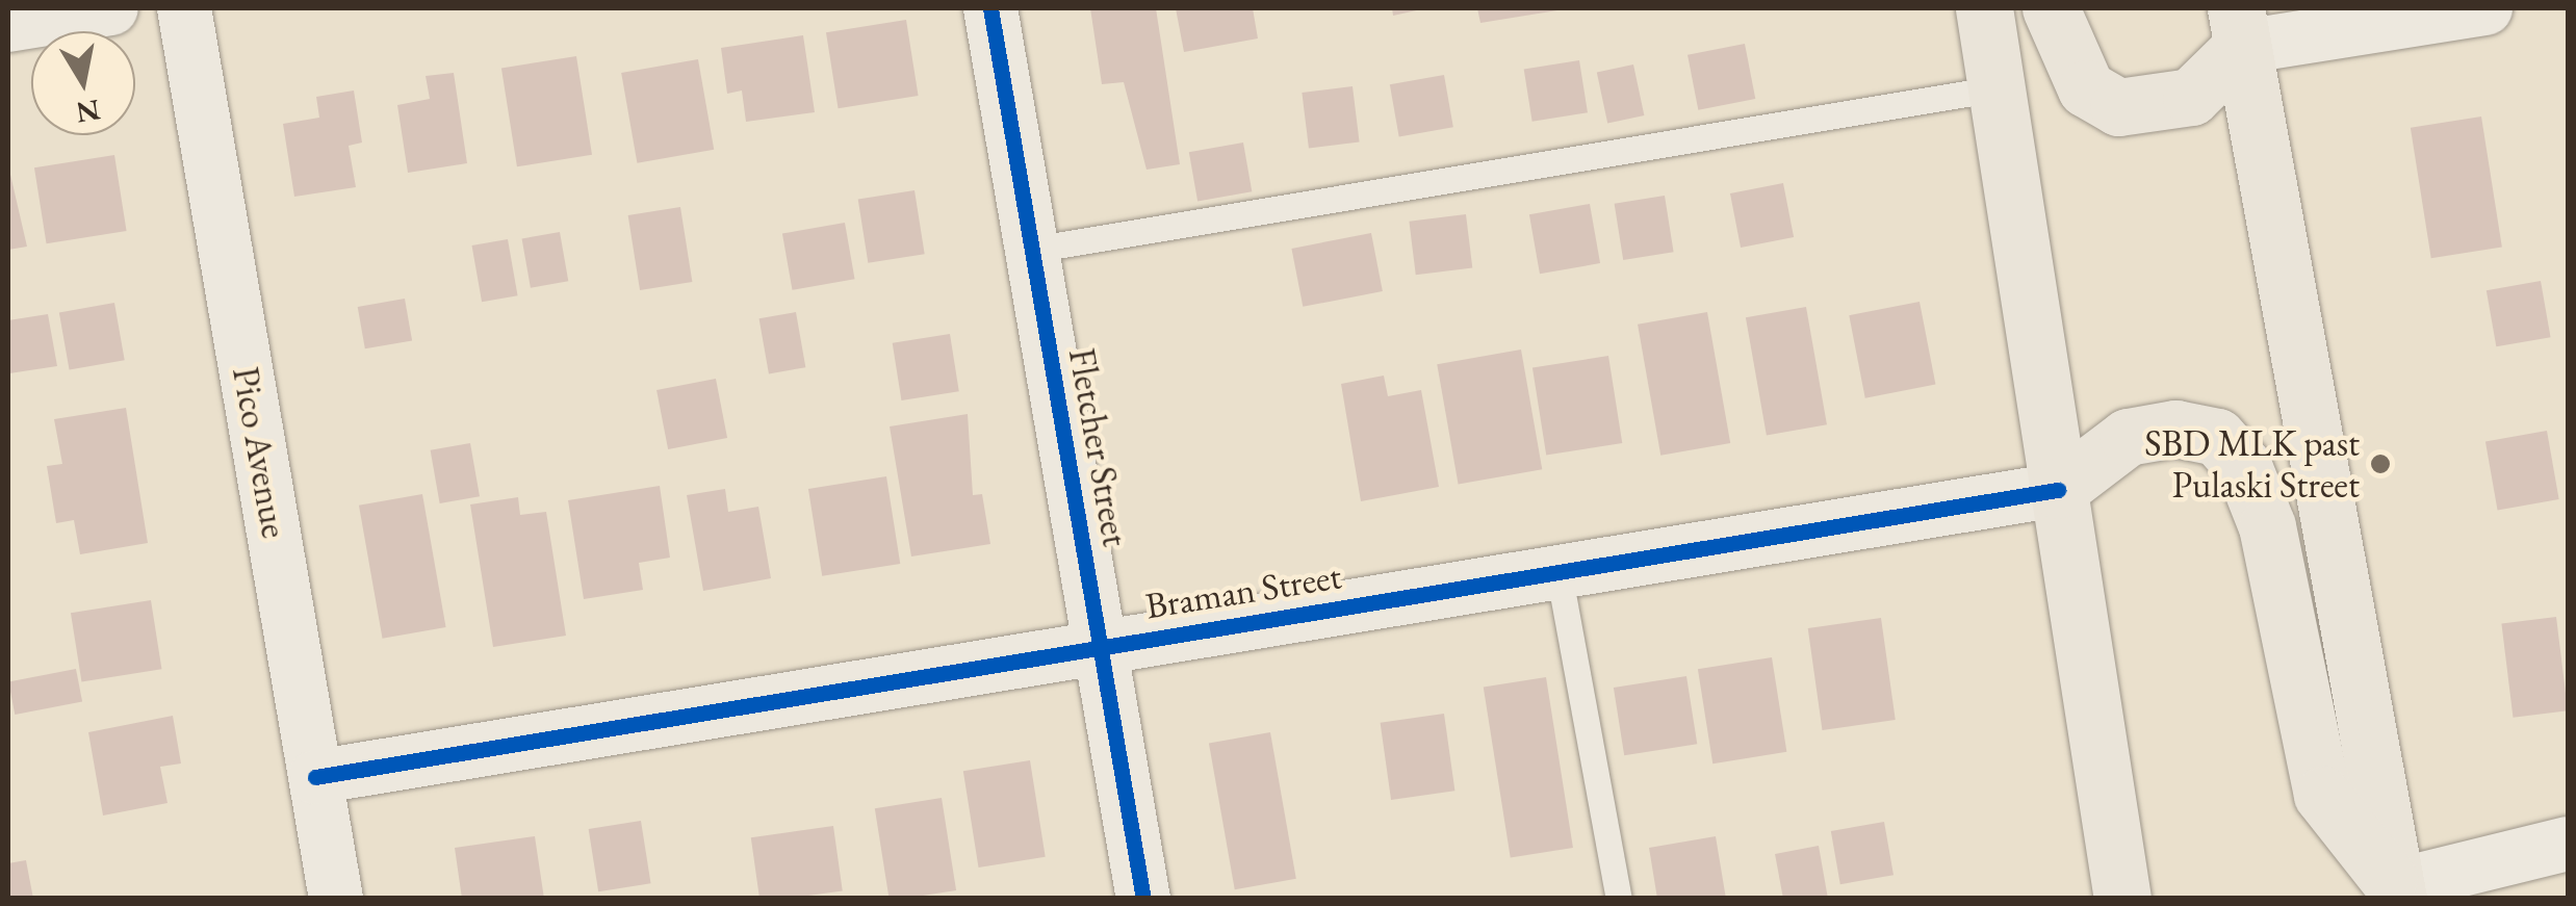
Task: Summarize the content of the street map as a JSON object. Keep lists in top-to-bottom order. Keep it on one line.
{"streets":{"street":["Fletcher Street","Pico Avenue","Braman Street"]},"crossings":[["Fletcher Street","Braman Street"],["Pico Avenue","Braman Street"]],"places":["SBD MLK past Pulaski Street"],"north":"bottom"}
